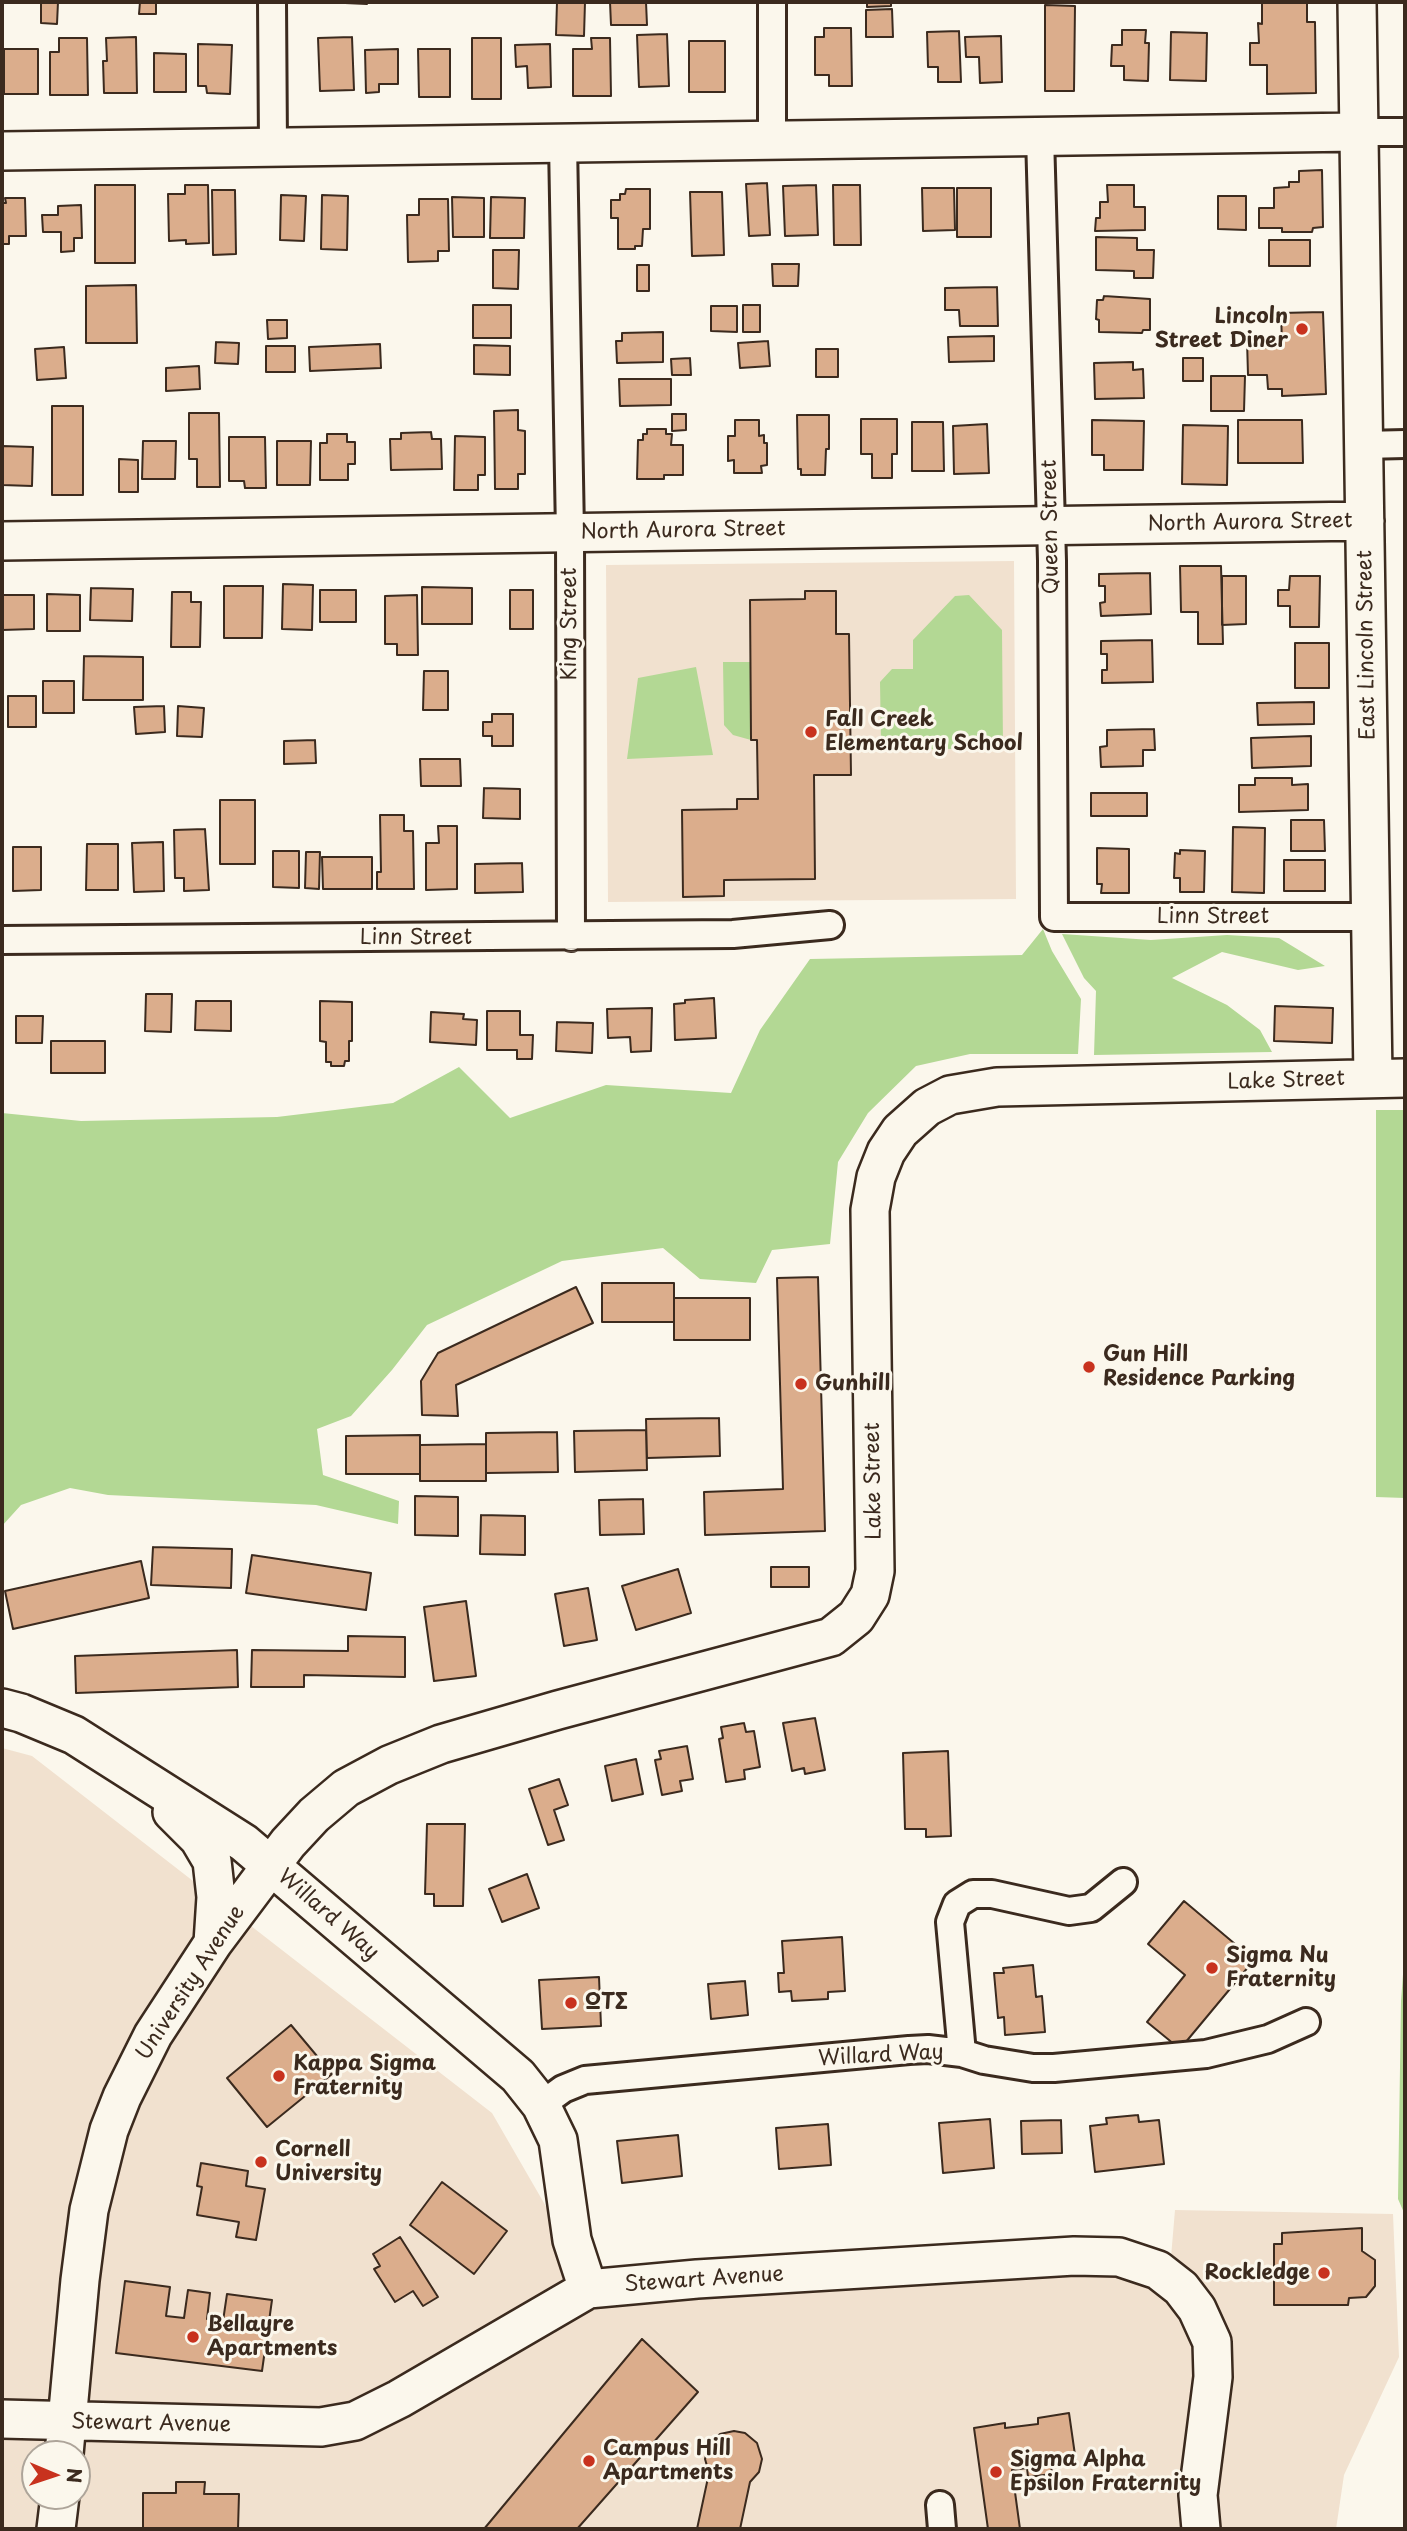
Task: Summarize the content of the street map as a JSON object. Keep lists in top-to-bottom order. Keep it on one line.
{"streets":{"street":["North Aurora Street","Queen Street","King Street","East Lincoln Street","Linn Street","Lake Street","Willard Way","University Avenue","Stewart Avenue"]},"crossings":[["North Aurora Street","Queen Street"],["North Aurora Street","King Street"],["North Aurora Street","East Lincoln Street"],["Queen Street","Linn Street"],["King Street","Linn Street"],["East Lincoln Street","Linn Street"],["East Lincoln Street","Lake Street"],["Lake Street","Willard Way"],["Lake Street","University Avenue"],["Willard Way","University Avenue"],["Willard Way","Stewart Avenue"],["University Avenue","Stewart Avenue"]],"places":["Lincoln Street Diner","Fall Creek Elementary School","Gun Hill Residence Parking","Gunhill","Sigma Nu Fraternity","ΩΤΣ","Kappa Sigma Fraternity","Cornell University","Rockledge","Bellayre Apartments","Campus Hill Apartments","Sigma Alpha Epsilon Fraternity"],"north":"right"}
